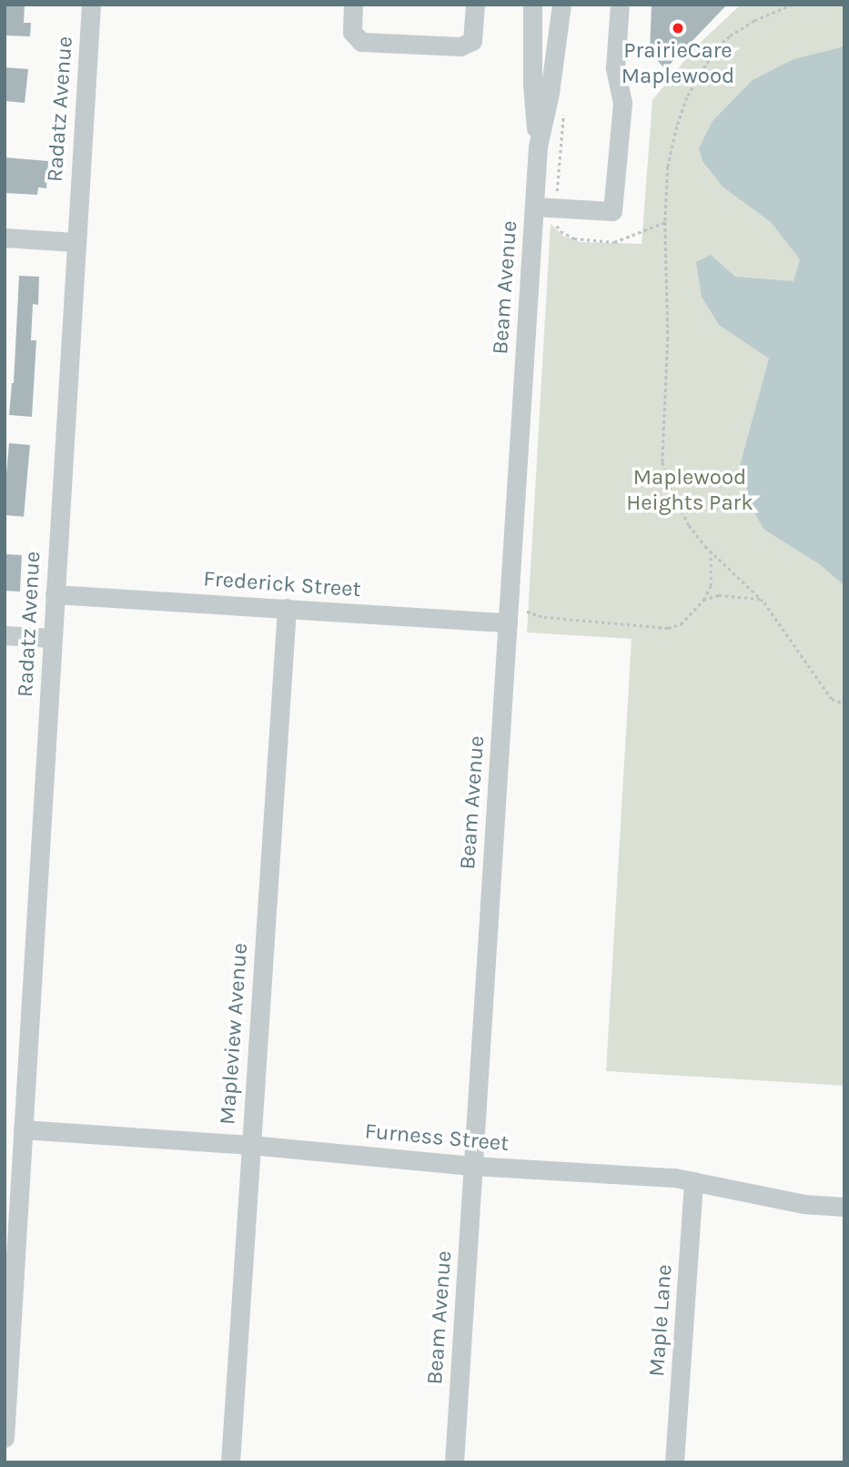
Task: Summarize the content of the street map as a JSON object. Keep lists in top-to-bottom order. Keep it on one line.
{"streets":{"street":["Radatz Avenue","Beam Avenue","Frederick Street","Mapleview Avenue","Furness Street","Maple Lane"]},"crossings":[["Radatz Avenue","Frederick Street"],["Radatz Avenue","Furness Street"],["Beam Avenue","Frederick Street"],["Beam Avenue","Furness Street"],["Frederick Street","Mapleview Avenue"],["Mapleview Avenue","Furness Street"],["Furness Street","Maple Lane"]],"parks":["Maplewood Heights Park"],"places":["PrairieCare Maplewood"]}
